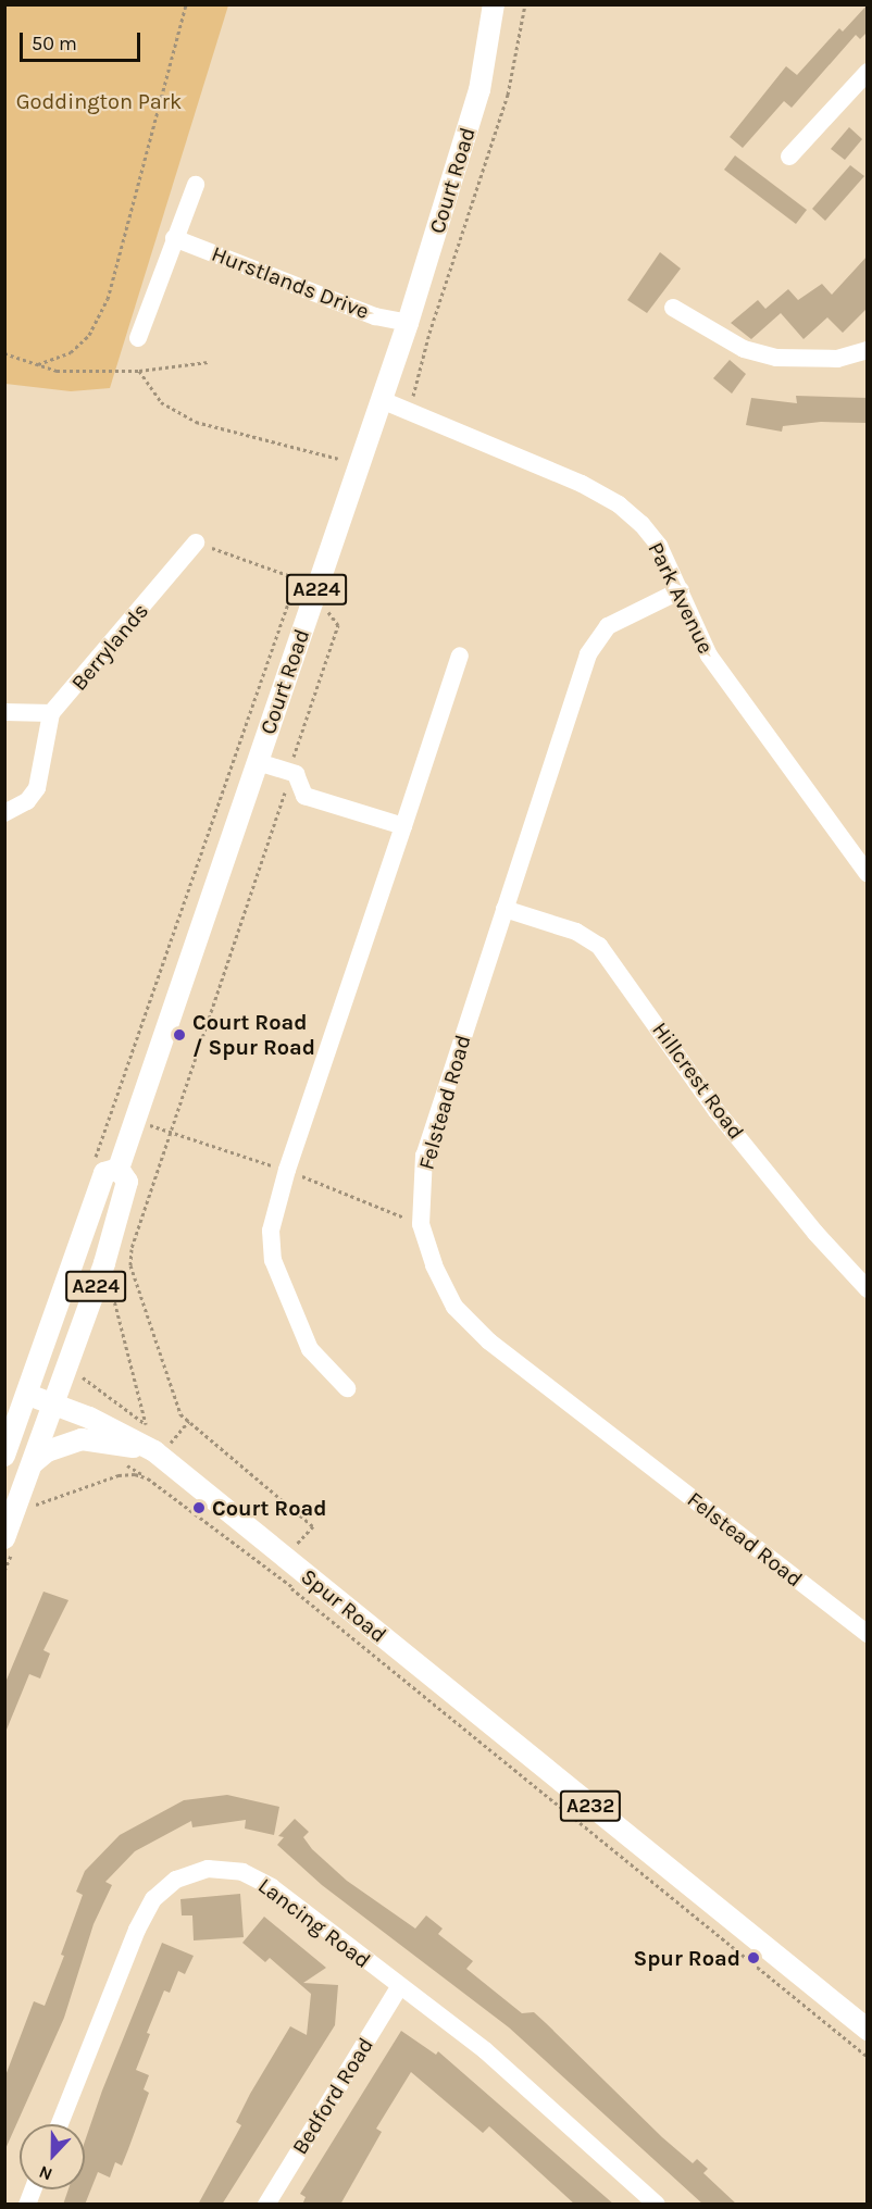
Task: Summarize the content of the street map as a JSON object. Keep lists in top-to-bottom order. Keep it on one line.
{"streets":{"main road":["Court Road","A224","Spur Road","A232"],"street":["Hurstlands Drive","Park Avenue","Berrylands","Hillcrest Road","Felstead Road","Lancing Road","Bedford Road"]},"crossings":[["Court Road","Hurstlands Drive"],["Court Road","Park Avenue"],["Court Road","Spur Road"],["Park Avenue","Felstead Road"],["Hillcrest Road","Felstead Road"],["Lancing Road","Bedford Road"]],"parks":["Goddington Park"],"places":["Court Road / Spur Road","Court Road","Spur Road"],"scale_bar":"50 m","north":"bottom"}
